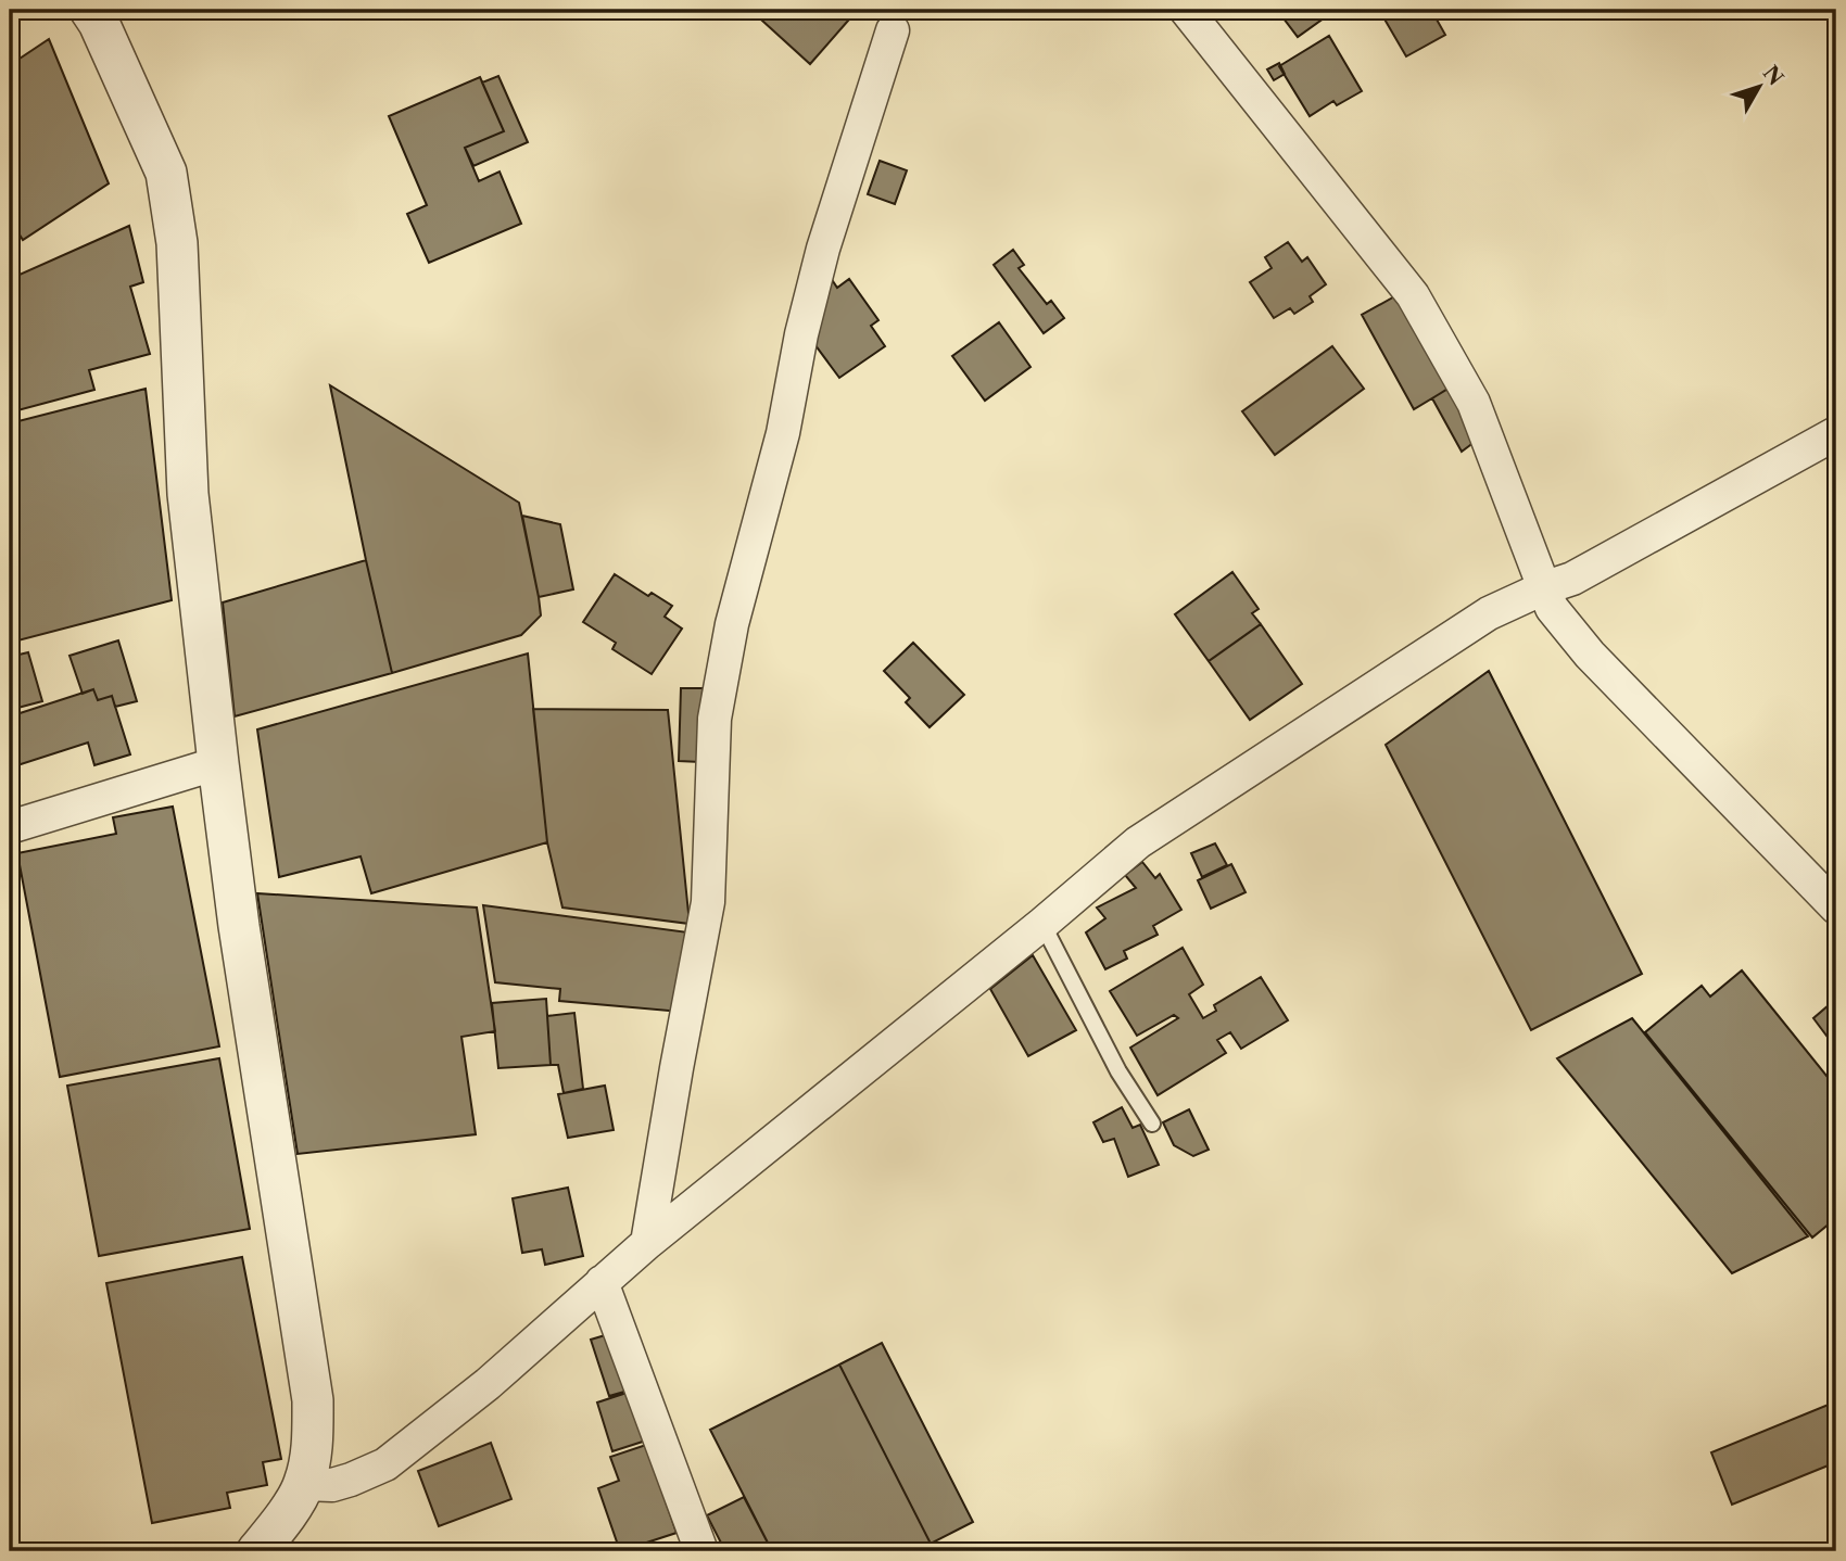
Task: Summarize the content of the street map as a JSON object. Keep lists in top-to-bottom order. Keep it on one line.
{"north":"top right"}
